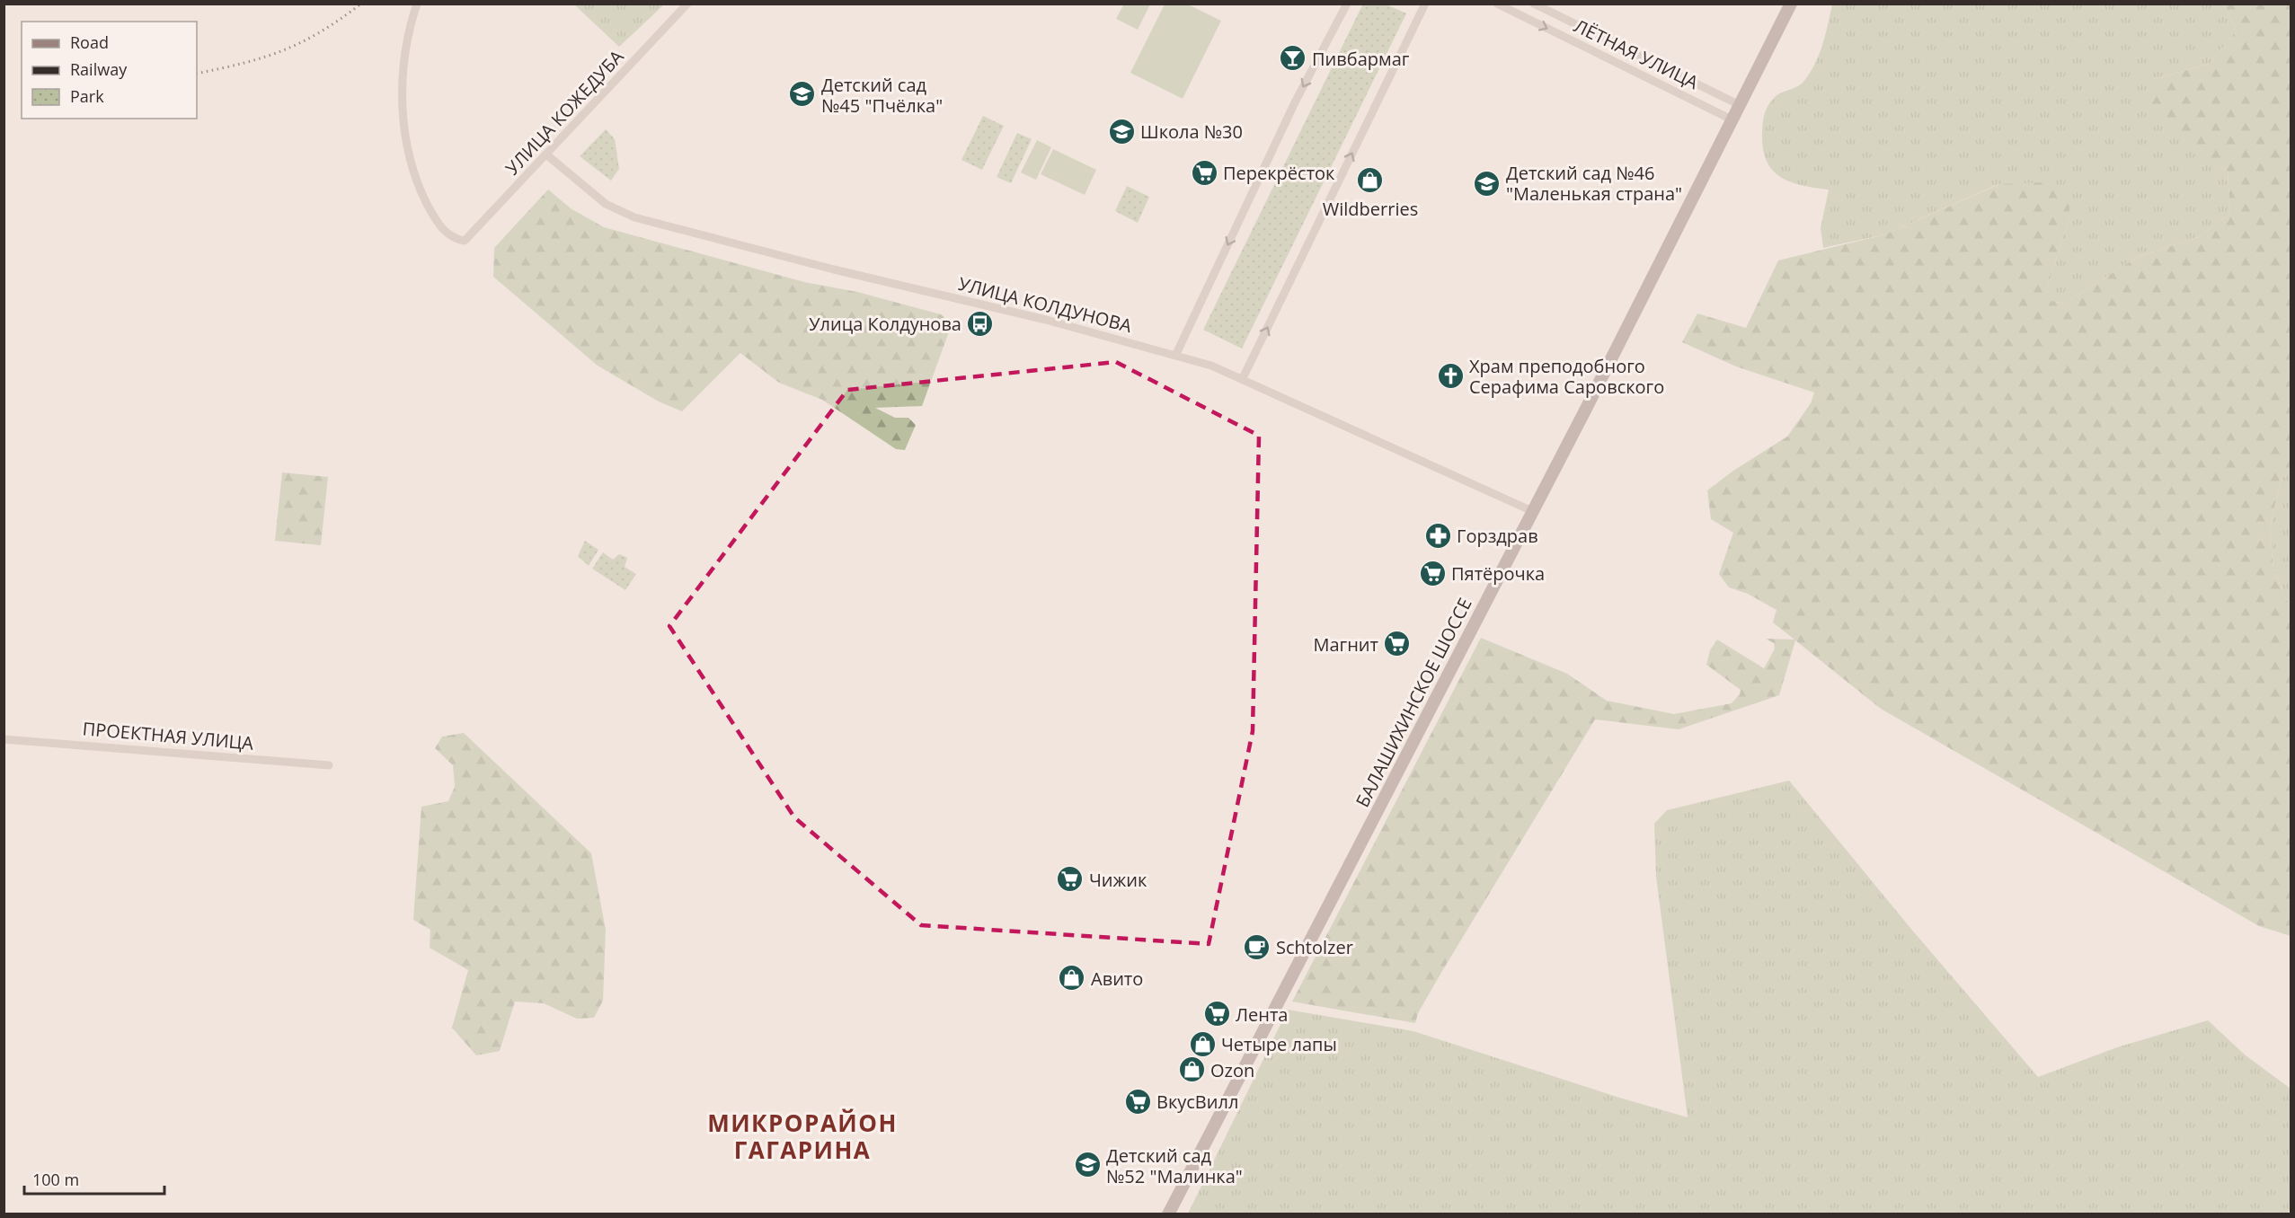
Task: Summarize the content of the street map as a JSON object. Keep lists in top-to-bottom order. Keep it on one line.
{"streets":{"main road":["БАЛАШИХИНСКОЕ ШОССЕ"],"street":["ЛЁТНАЯ УЛИЦА","УЛИЦА КОЖЕДУБА","УЛИЦА КОЛДУНОВА","ПРОЕКТНАЯ УЛИЦА"]},"crossings":[["ЛЁТНАЯ УЛИЦА","БАЛАШИХИНСКОЕ ШОССЕ"],["УЛИЦА КОЖЕДУБА","УЛИЦА КОЛДУНОВА"],["УЛИЦА КОЛДУНОВА","БАЛАШИХИНСКОЕ ШОССЕ"]],"districts":["МИКРОРАЙОН ГАГАРИНА"],"places":{"bar":["Пивбармаг"],"school or university":["Детский сад №45 \"Пчёлка\"","Школа №30","Детский сад №46 \"Маленькая страна\"","Детский сад №52 \"Малинка\""],"supermarket":["Перекрёсток","Пятёрочка","Магнит","Чижик","Лента","ВкусВилл"],"shop":["Wildberries","Авито","Четыре лапы","Ozon"],"bus stop":["Улица Колдунова"],"church":["Храм преподобного Серафима Саровского"],"pharmacy":["Горздрав"],"cafe":["Schtolzer"]},"legend":["Road","Railway","Park"],"scale_bar":"100 m"}
